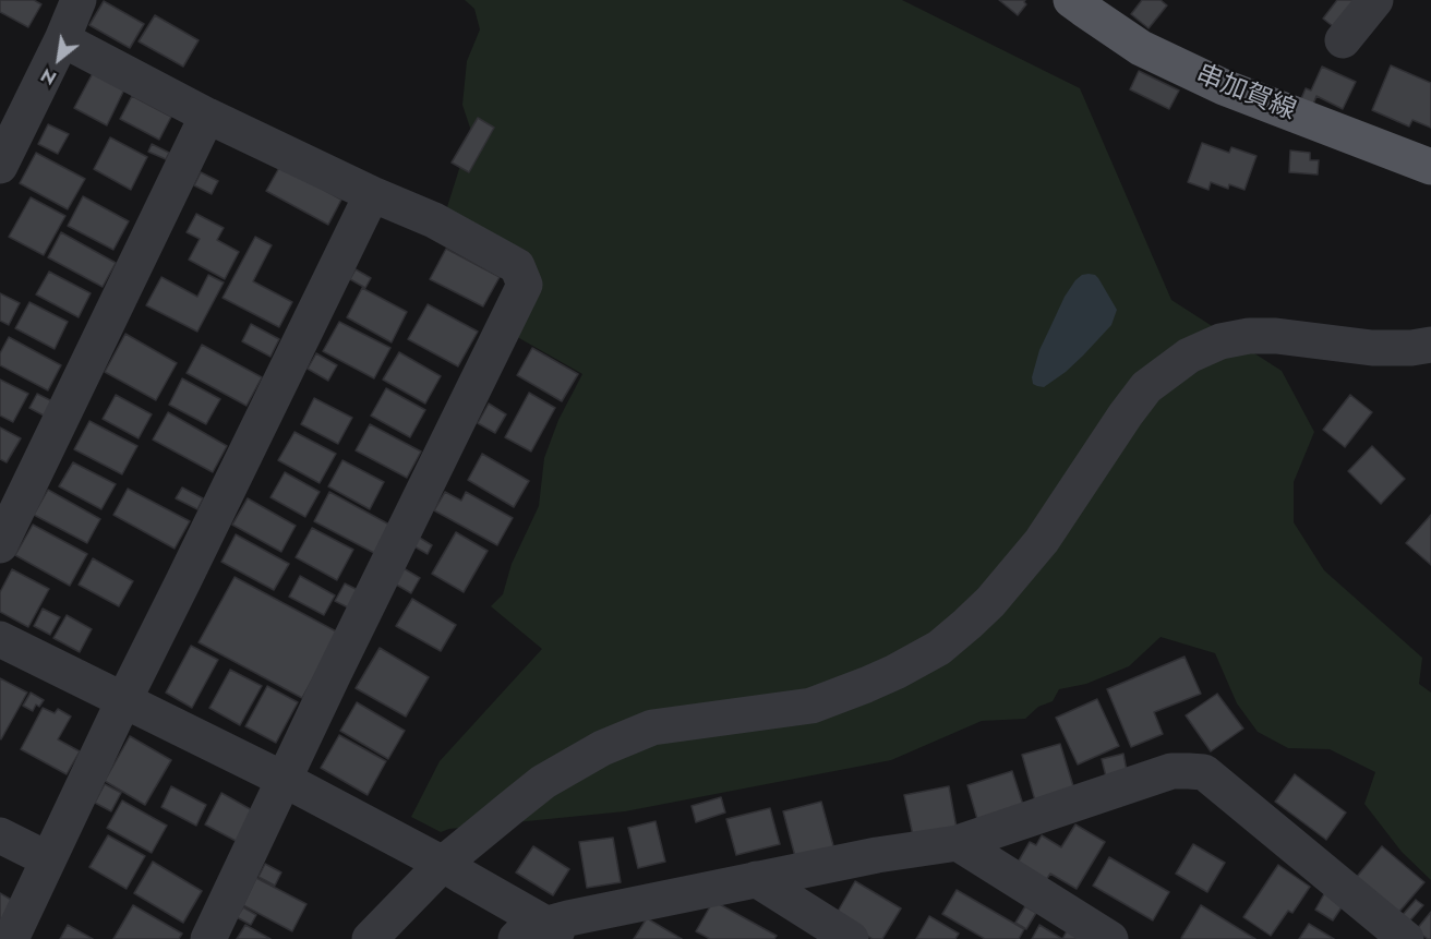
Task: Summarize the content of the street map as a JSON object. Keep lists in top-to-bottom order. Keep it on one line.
{"streets":{"main road":["串加賀線"]},"north":"bottom left"}
